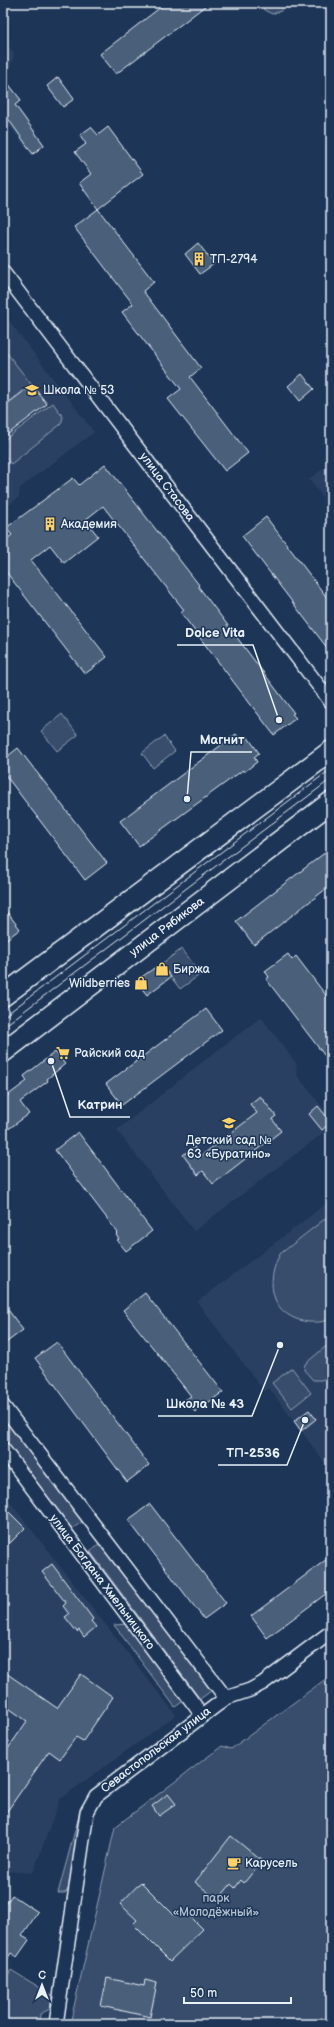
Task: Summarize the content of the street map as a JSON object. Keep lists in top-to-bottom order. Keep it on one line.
{"streets":{"main road":["улица Рябикова"],"street":["улица Стасова","улица Богдана Хмельницкого","Севастопольская улица"]},"crossings":[["улица Богдана Хмельницкого","Севастопольская улица"]],"parks":["парк «Молодёжный»"],"places":{"building":["ТП-2794","Академия"],"school or university":["Школа № 53","Детский сад № 63 «Буратино»"],"other":["Dolce Vita","Магнит","Катрин","Школа № 43","ТП-2536"],"shop":["Биржа","Wildberries"],"supermarket":["Райский сад"],"cafe":["Карусель"]},"scale_bar":"50 m","north":"top"}
